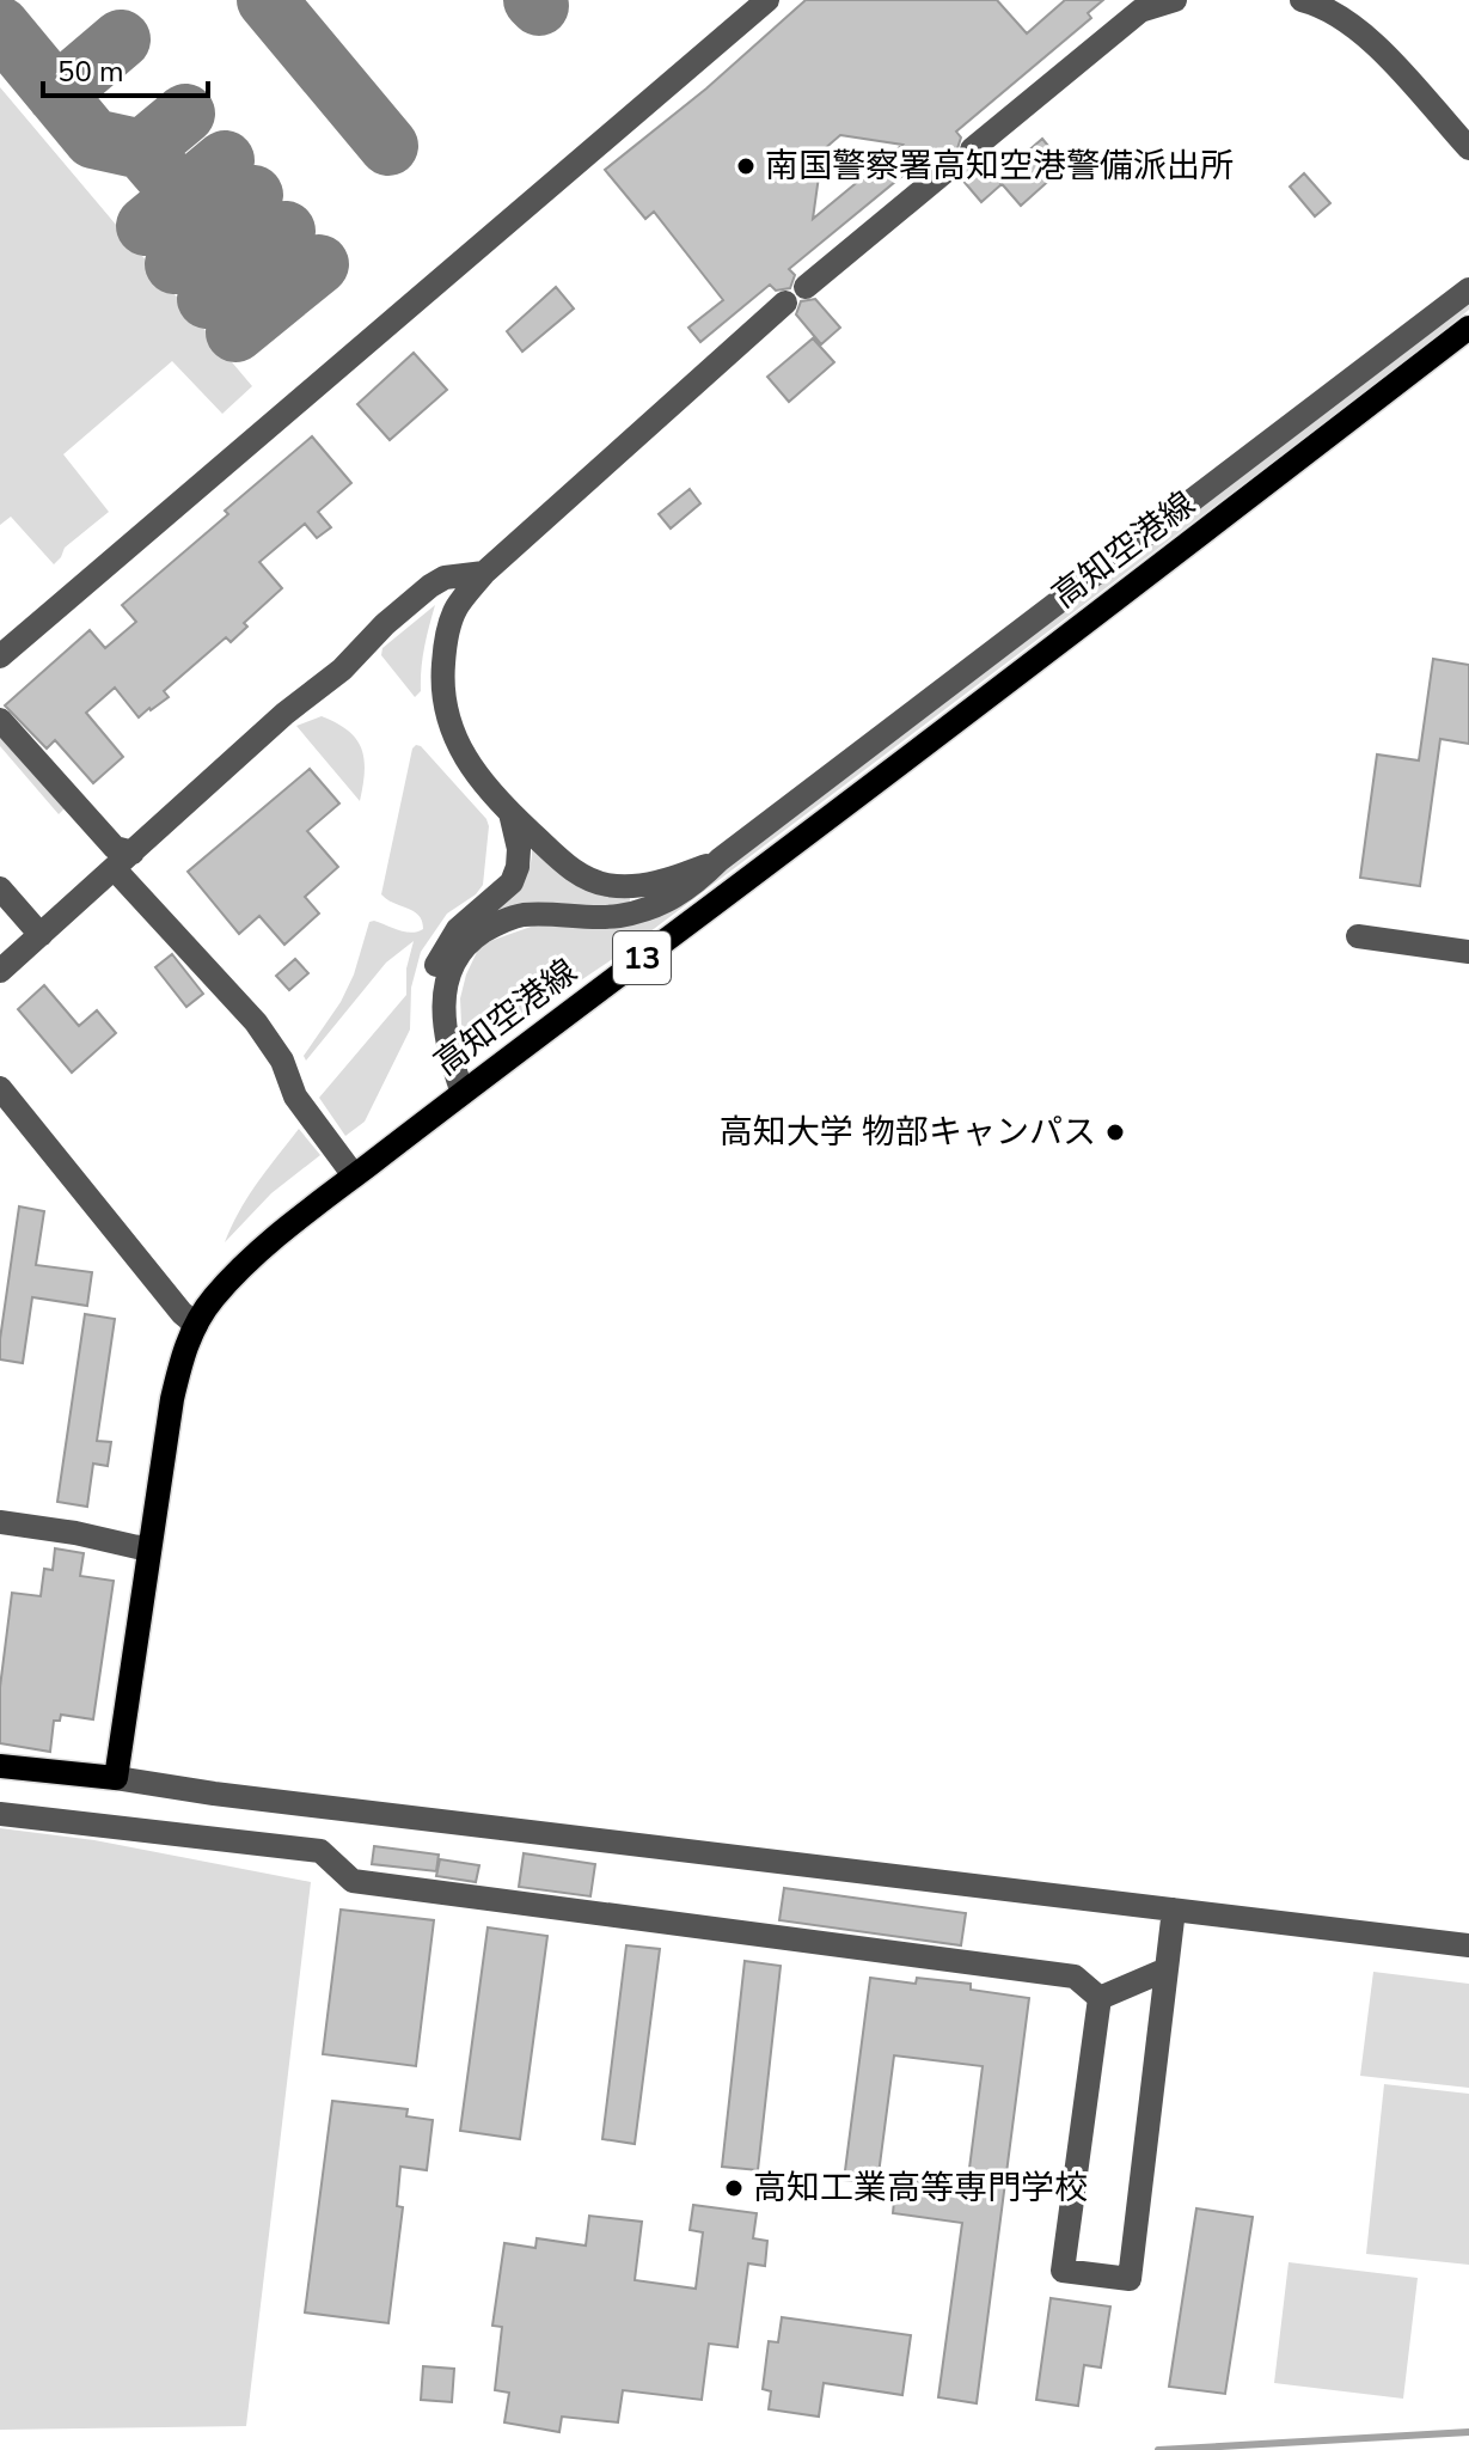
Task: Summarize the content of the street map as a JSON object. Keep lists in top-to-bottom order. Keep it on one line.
{"streets":{"main road":["高知空港線","13"]},"places":["南国警察署高知空港警備派出所","高知大学 物部キャンパス","高知工業高等専門学校"],"scale_bar":"50 m"}
